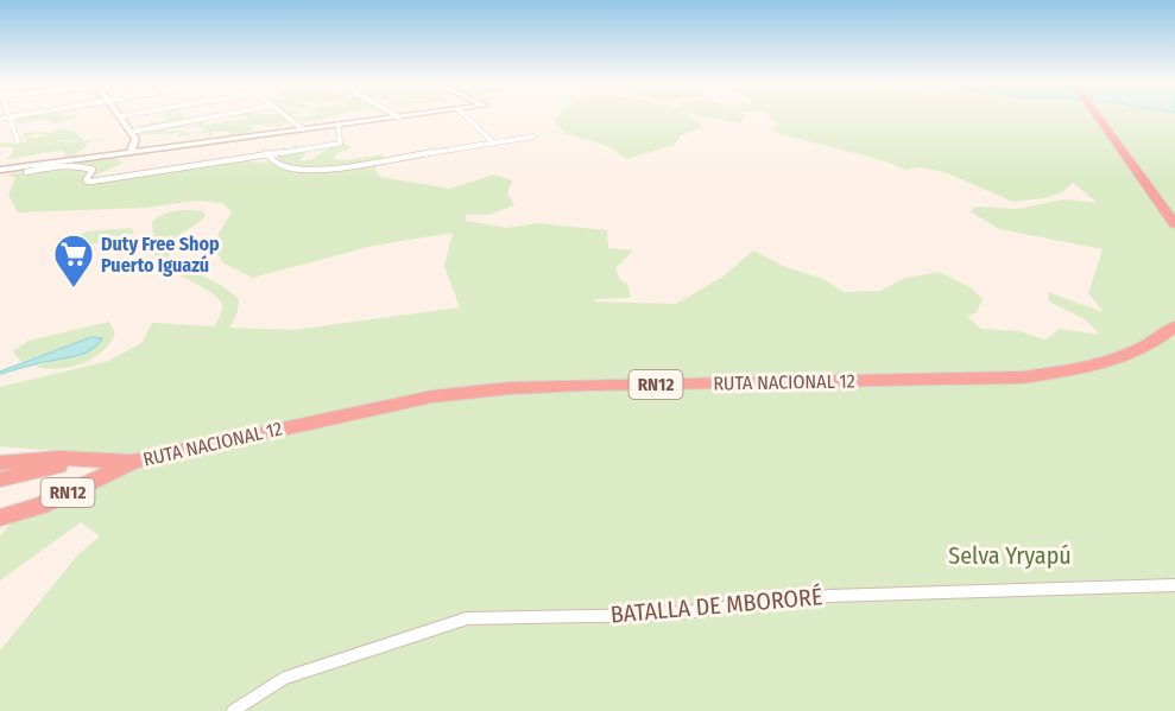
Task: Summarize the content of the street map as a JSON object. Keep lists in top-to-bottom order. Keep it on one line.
{"streets":{"highway":["RUTA NACIONAL 12","RN12"],"street":["BATALLA DE MBORORÉ"]},"parks":["Selva Yryapú"],"places":{"supermarket":["Duty Free Shop Puerto Iguazú"]}}
